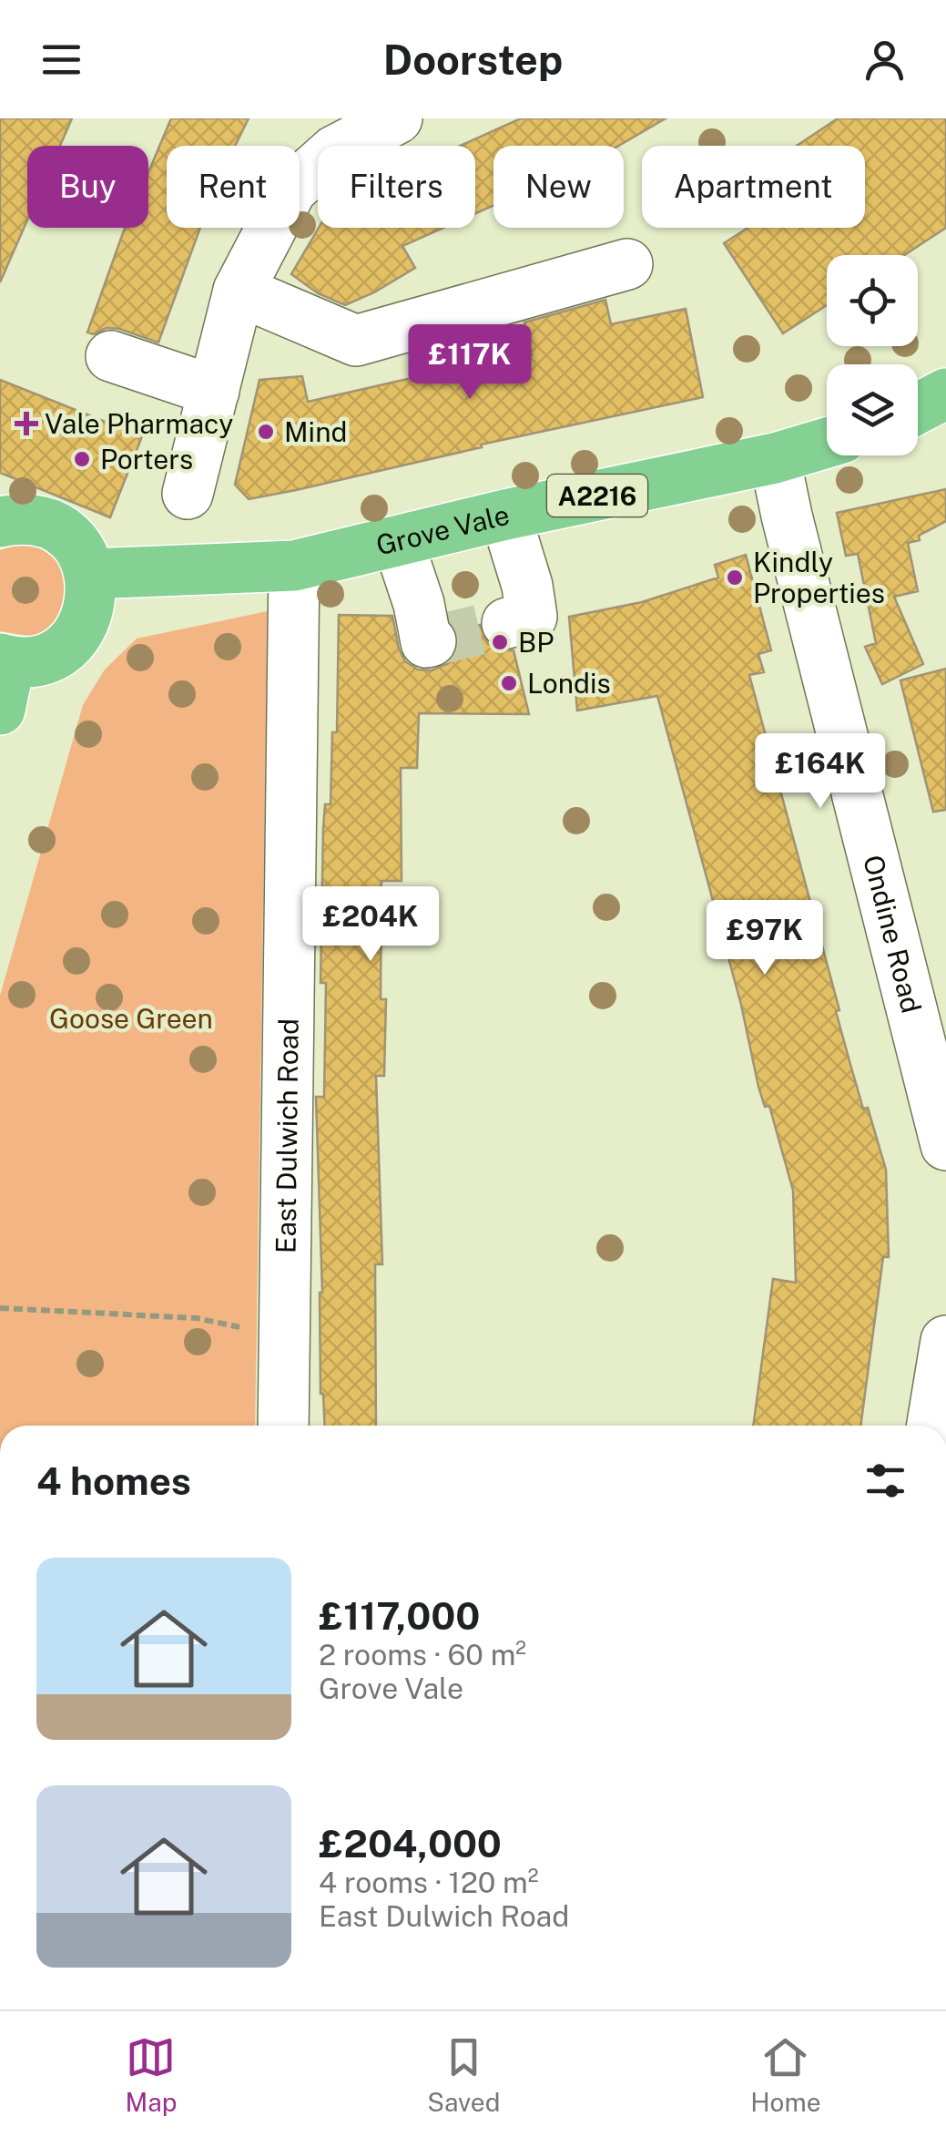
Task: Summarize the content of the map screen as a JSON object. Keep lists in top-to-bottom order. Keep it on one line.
{"streets":{"main road":["A2216","Grove Vale"],"street":["Ondine Road","East Dulwich Road"]},"crossings":[["Grove Vale","Ondine Road"],["Grove Vale","East Dulwich Road"]],"parks":["Goose Green"],"places":{"health":["Vale Pharmacy"],"other":["Mind","Porters","Kindly Properties","BP","Londis"]},"page":{"header":"Doorstep","chip":["Buy","Rent","Filters","New","Apartment"],"price":["£117K","£164K","£204K","£97K"],"heading":"4 homes","list":[{"name":"£117,000","note":"2 rooms · 60 m² · Grove Vale"},{"name":"£204,000","note":"4 rooms · 120 m² · East Dulwich Road"}],"tabs":["Map","Saved","Home"]}}
